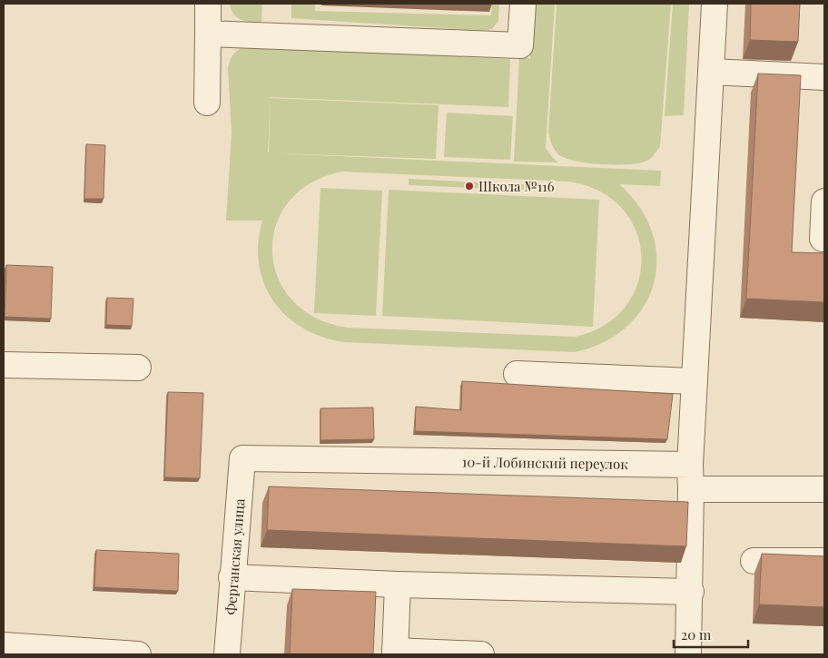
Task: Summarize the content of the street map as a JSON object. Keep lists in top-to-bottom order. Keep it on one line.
{"streets":{"street":["10-й Лобинский переулок","Ферганская улица"]},"crossings":[["10-й Лобинский переулок","Ферганская улица"]],"places":["Школа №116"],"scale_bar":"20 m"}
